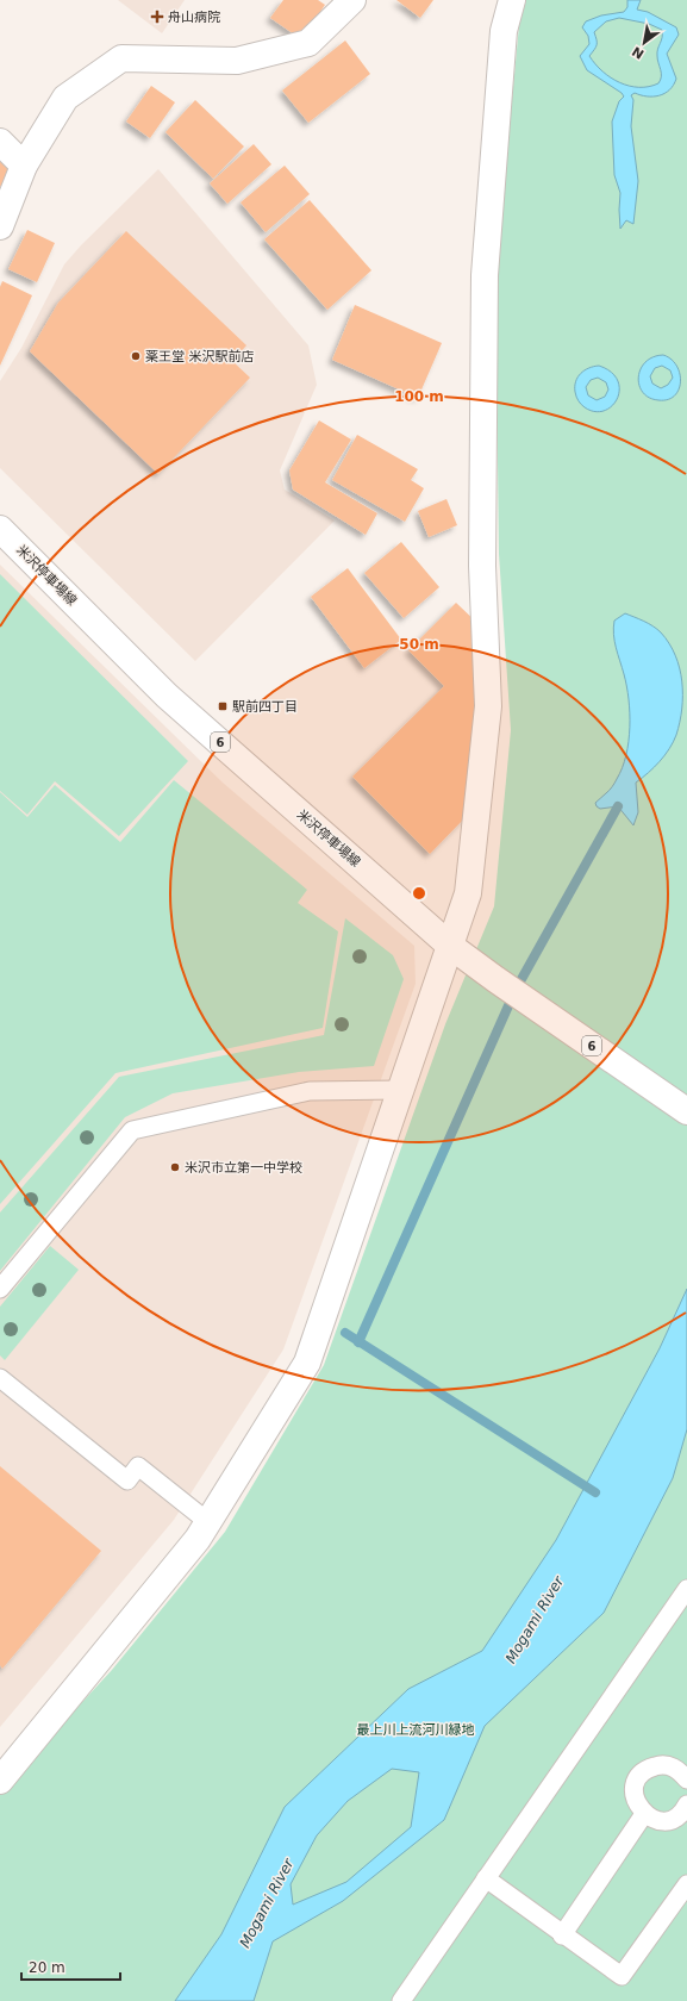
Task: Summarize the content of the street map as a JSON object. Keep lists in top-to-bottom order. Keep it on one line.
{"streets":{"street":["米沢停車場線","6"]},"water":["Mogami River"],"parks":["最上川上流河川緑地"],"places":{"health":["舟山病院"],"other":["薬王堂 米沢駅前店","米沢市立第一中学校"],"transit":["駅前四丁目"]},"scale_bar":"20 m","north":"bottom left","rings":["100 m","50 m"]}
